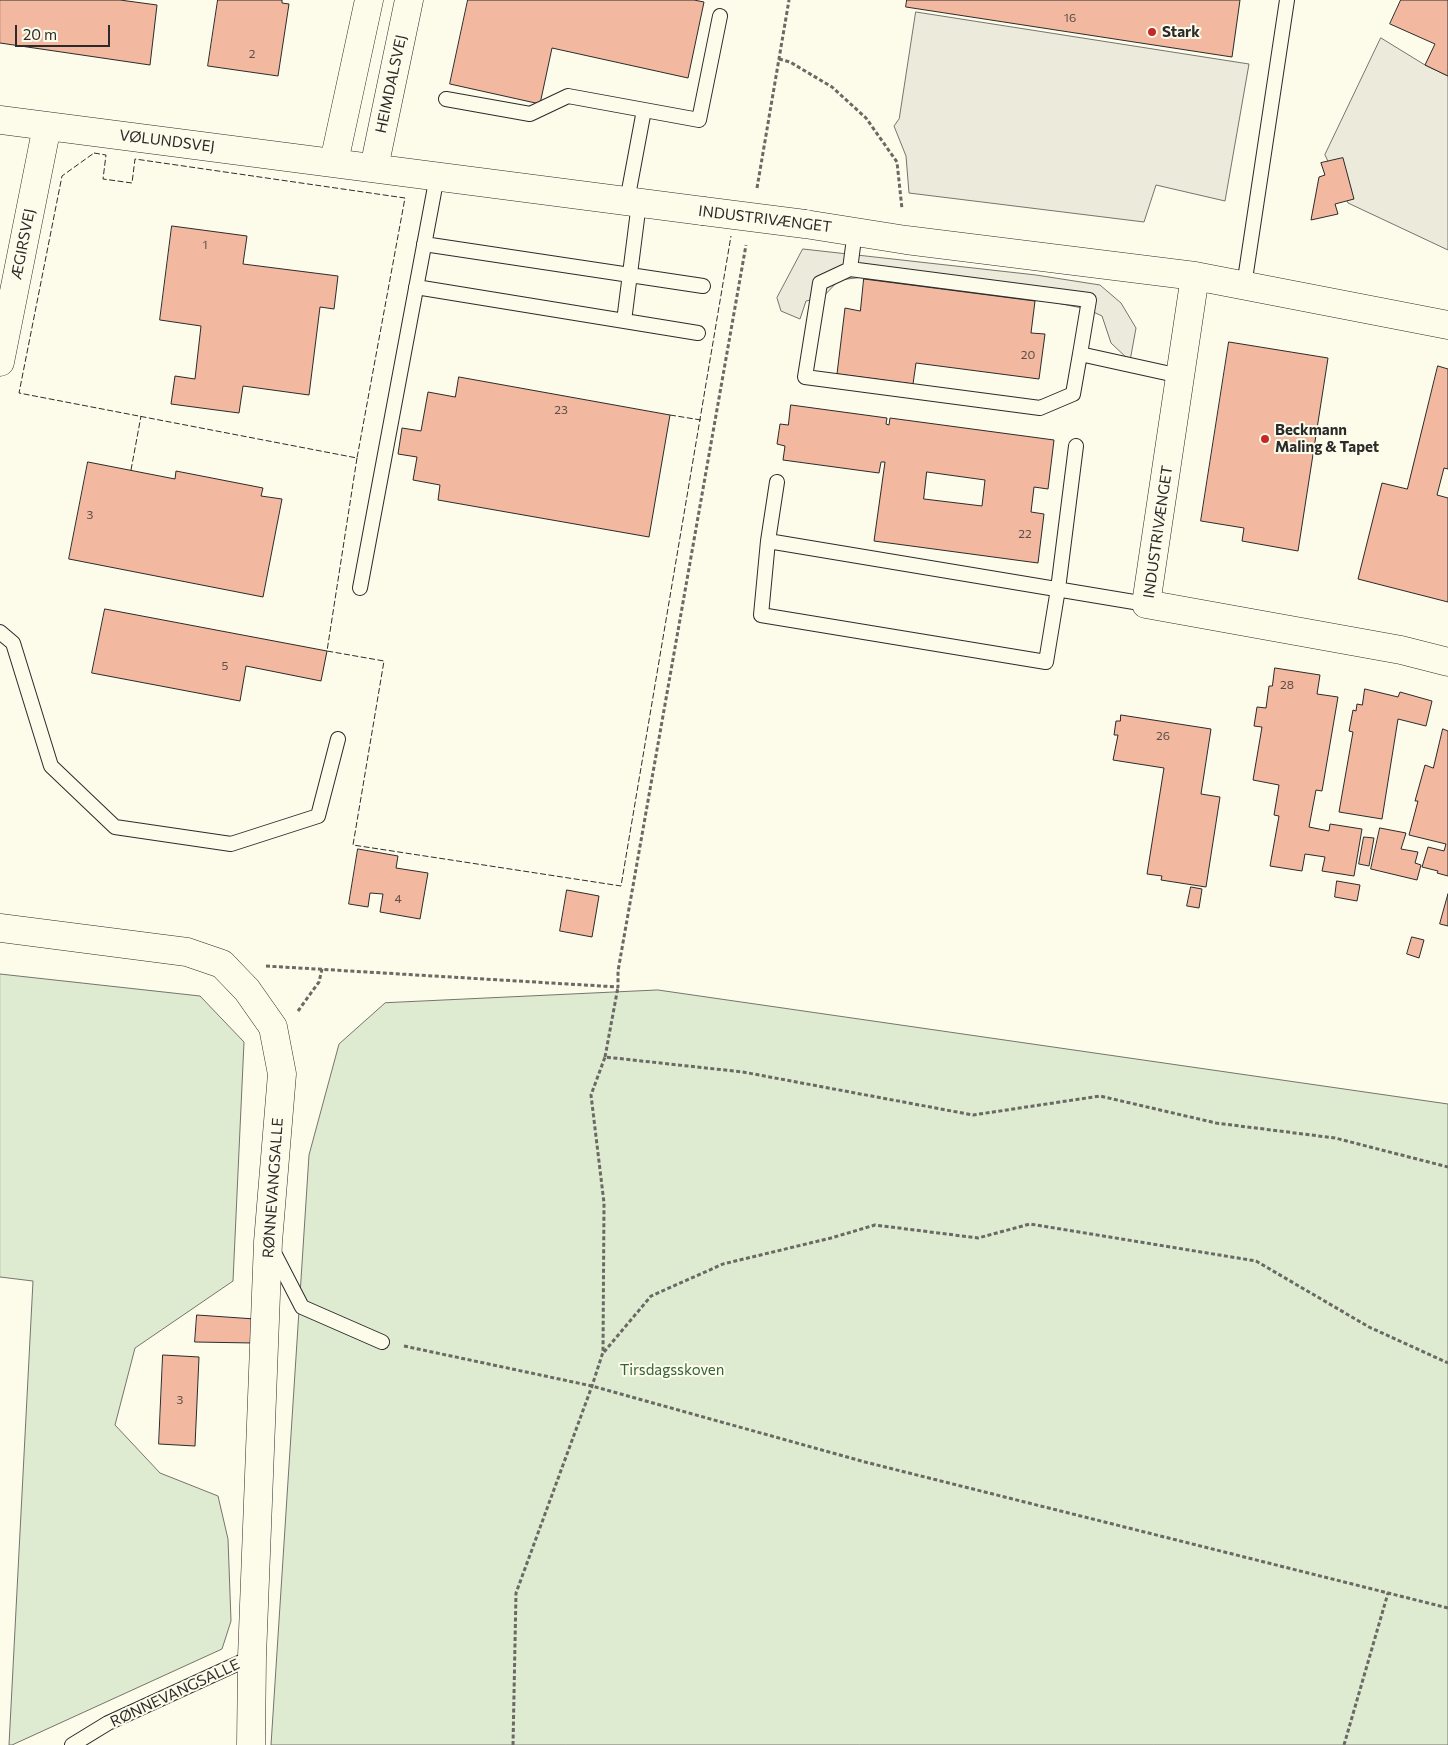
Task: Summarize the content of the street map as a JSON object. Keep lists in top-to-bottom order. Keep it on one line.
{"streets":{"street":["HEIMDALSVEJ","VØLUNDSVEJ","INDUSTRIVÆNGET","ÆGIRSVEJ","RØNNEVANGSALLE"]},"crossings":[["HEIMDALSVEJ","INDUSTRIVÆNGET"],["VØLUNDSVEJ","INDUSTRIVÆNGET"],["VØLUNDSVEJ","ÆGIRSVEJ"]],"parks":["Tirsdagsskoven"],"places":["Stark","Beckmann Maling & Tapet"],"house_numbers":["16","2","1","20","23","3","22","5","28","26","4","3"],"scale_bar":"20 m"}
